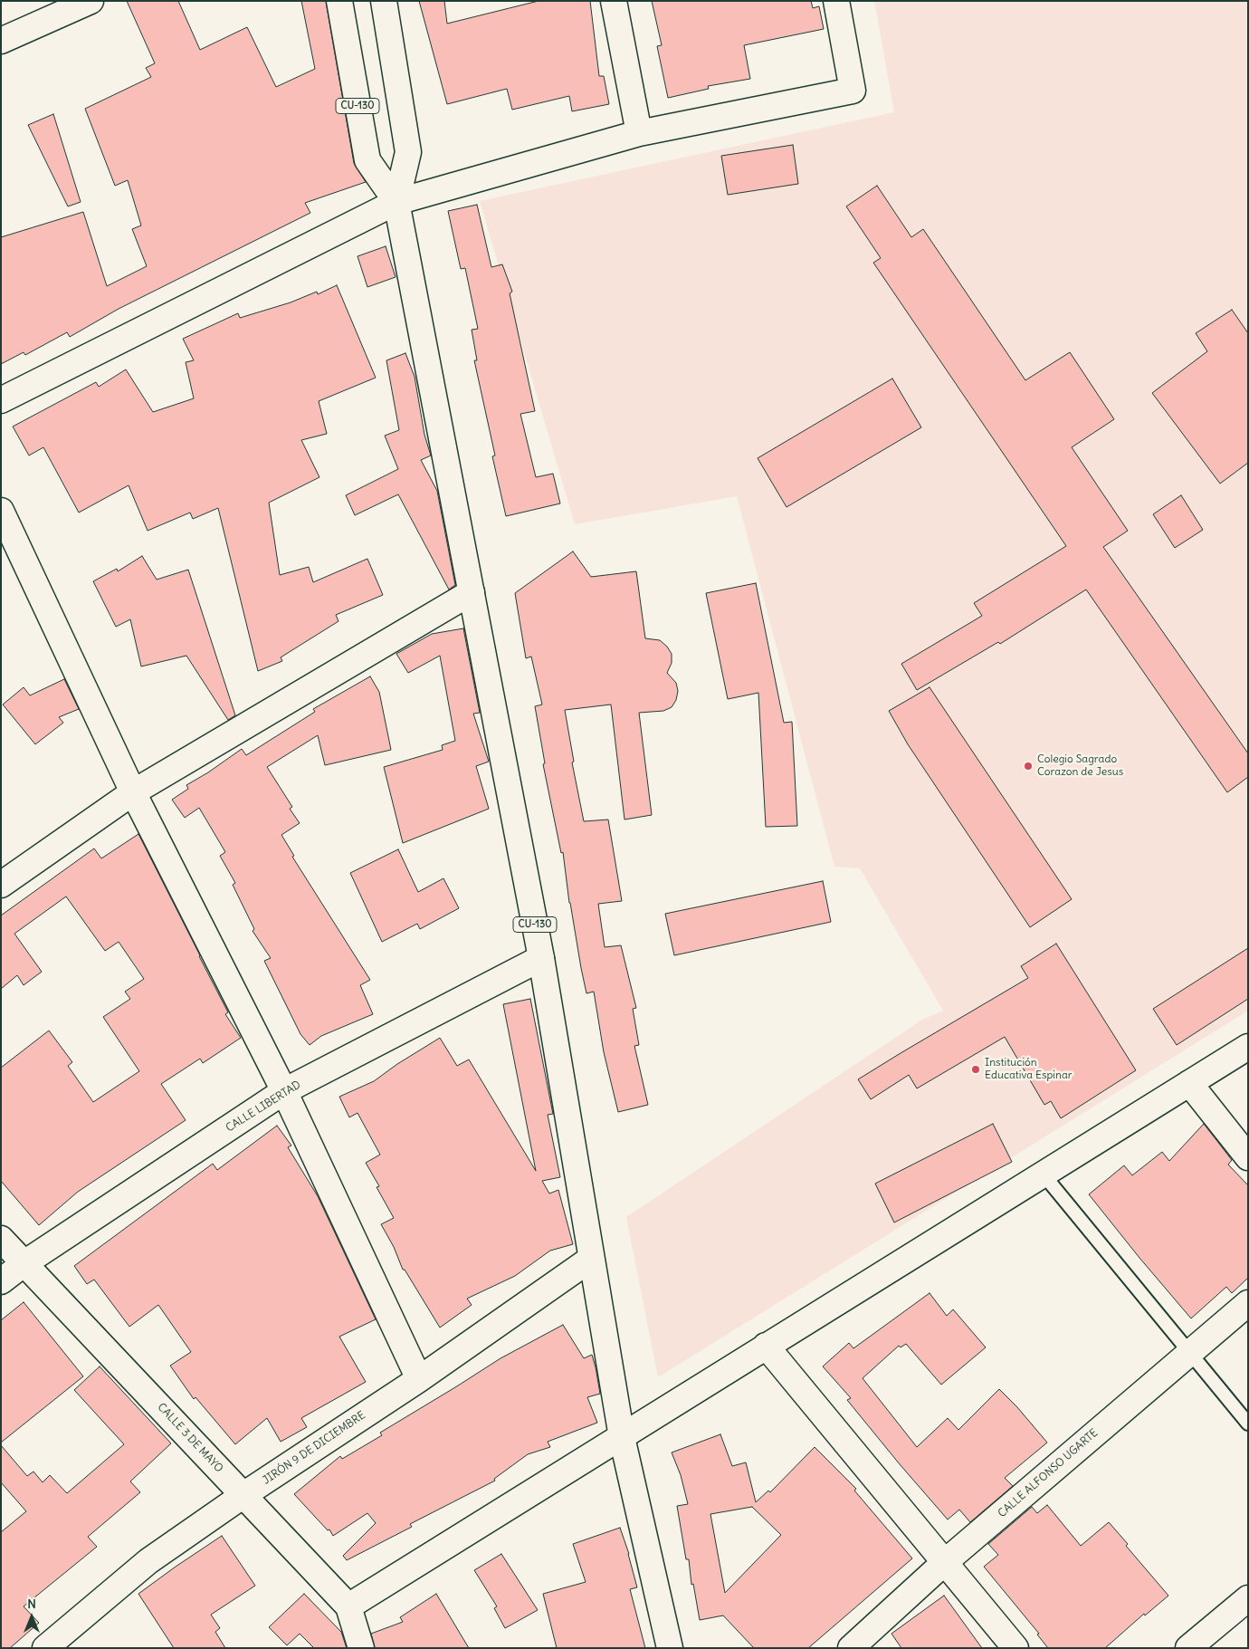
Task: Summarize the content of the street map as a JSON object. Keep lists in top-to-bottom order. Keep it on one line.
{"streets":{"street":["CU-130","CALLE LIBERTAD","CALLE 3 DE MAYO","JIRÓN 9 DE DICIEMBRE","CALLE ALFONSO UGARTE"]},"crossings":[["CU-130","CALLE LIBERTAD"],["CU-130","JIRÓN 9 DE DICIEMBRE"],["CALLE LIBERTAD","CALLE 3 DE MAYO"],["CALLE 3 DE MAYO","JIRÓN 9 DE DICIEMBRE"]],"places":["Colegio Sagrado Corazon de Jesus","Institución Educativa Espinar"],"north":"top"}
